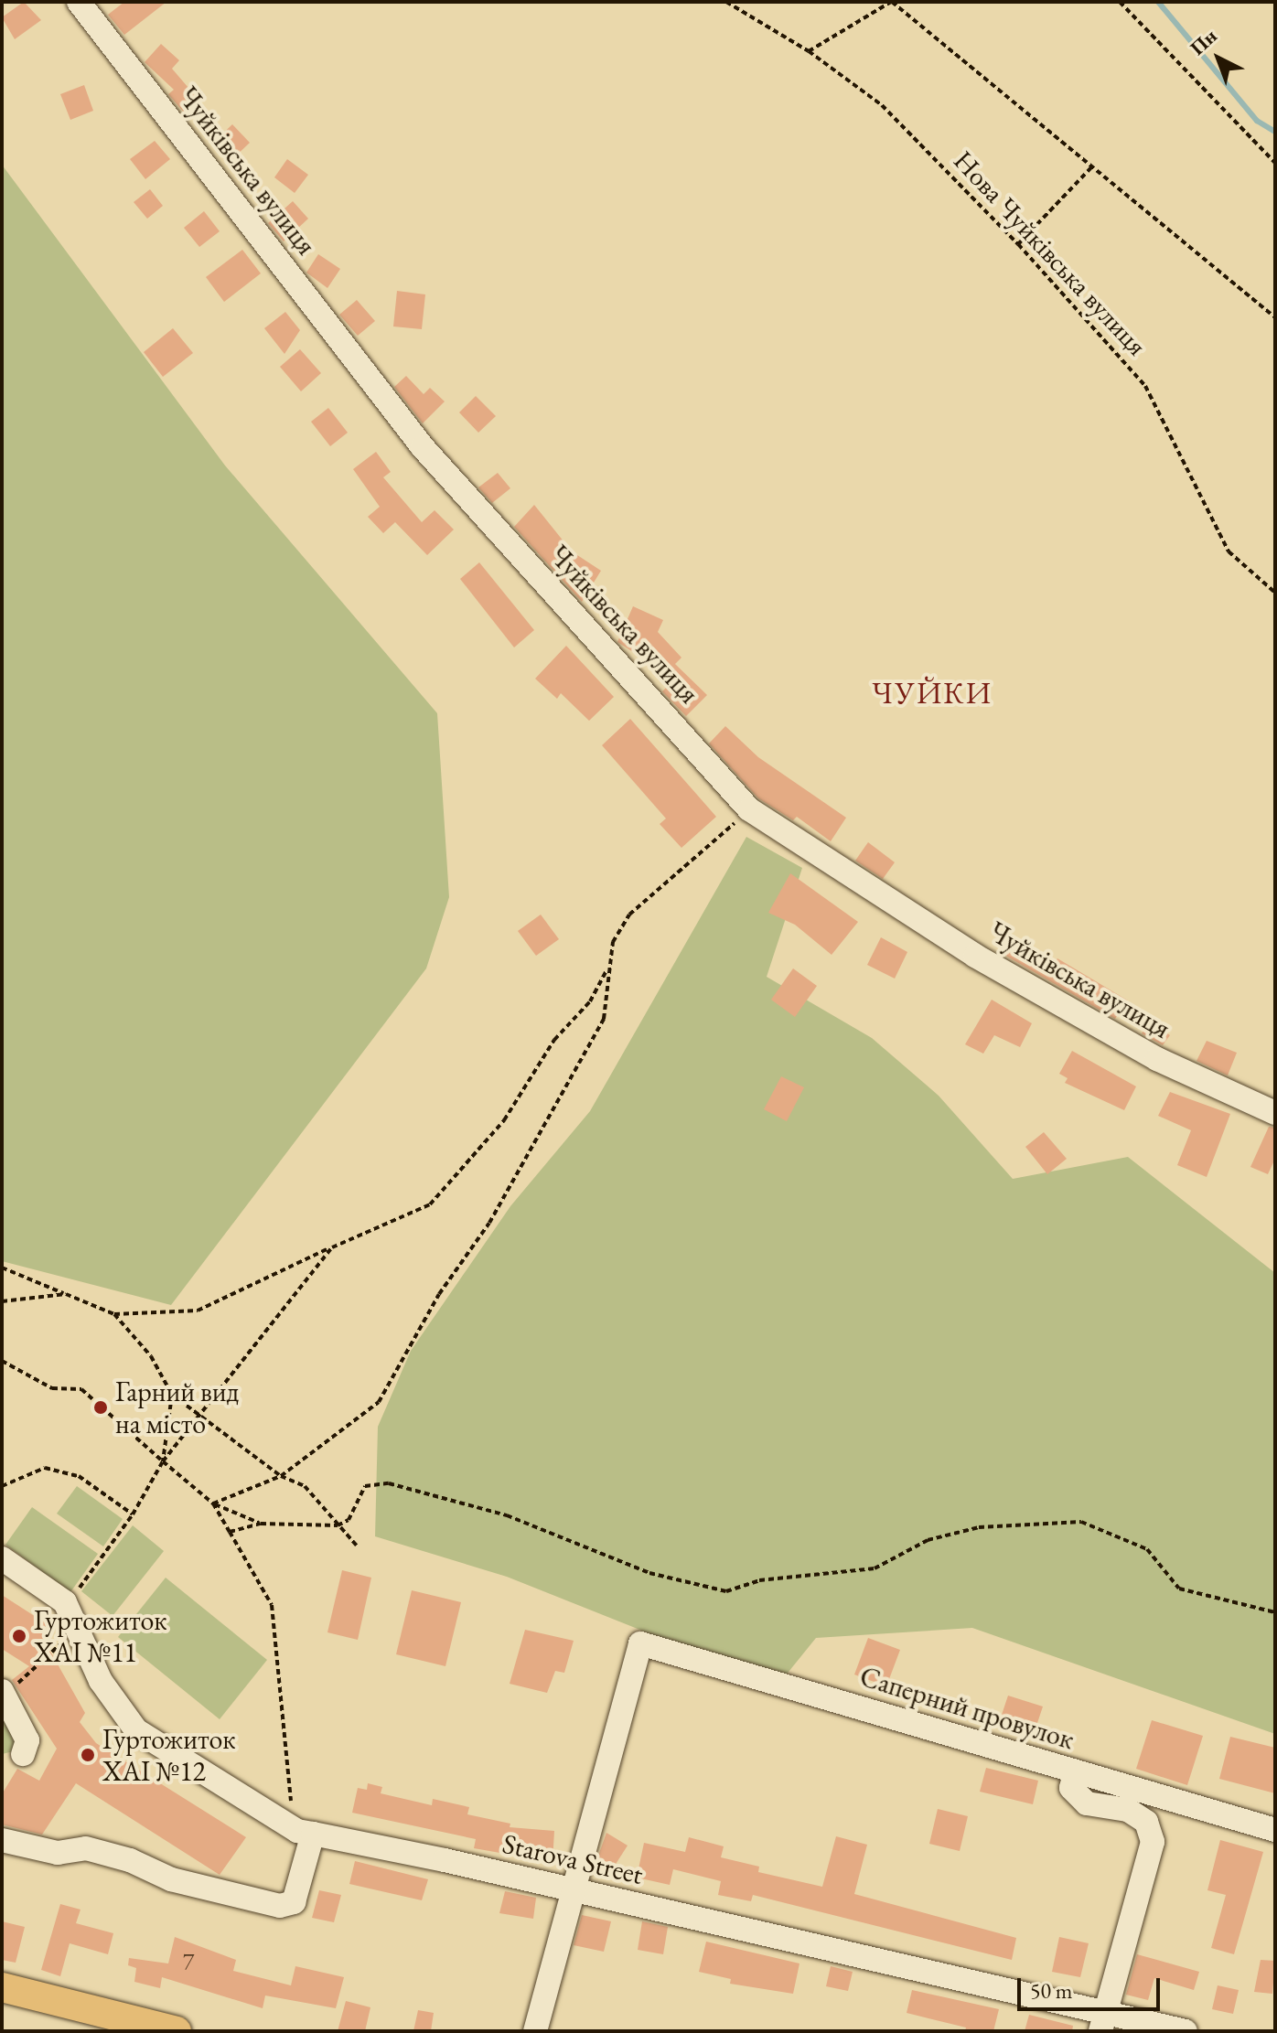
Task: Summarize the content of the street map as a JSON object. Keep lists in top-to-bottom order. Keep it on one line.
{"streets":{"street":["Чуйківська вулиця","Саперний провулок","Starova Street"],"path":["Нова Чуйківська вулиця"]},"crossings":[["Саперний провулок","Starova Street"]],"districts":["ЧУЙКИ"],"places":["Гарний вид на місто","Гуртожиток ХАІ №11","Гуртожиток ХАІ №12"],"house_numbers":["7"],"scale_bar":"50 m","north":"top left"}
